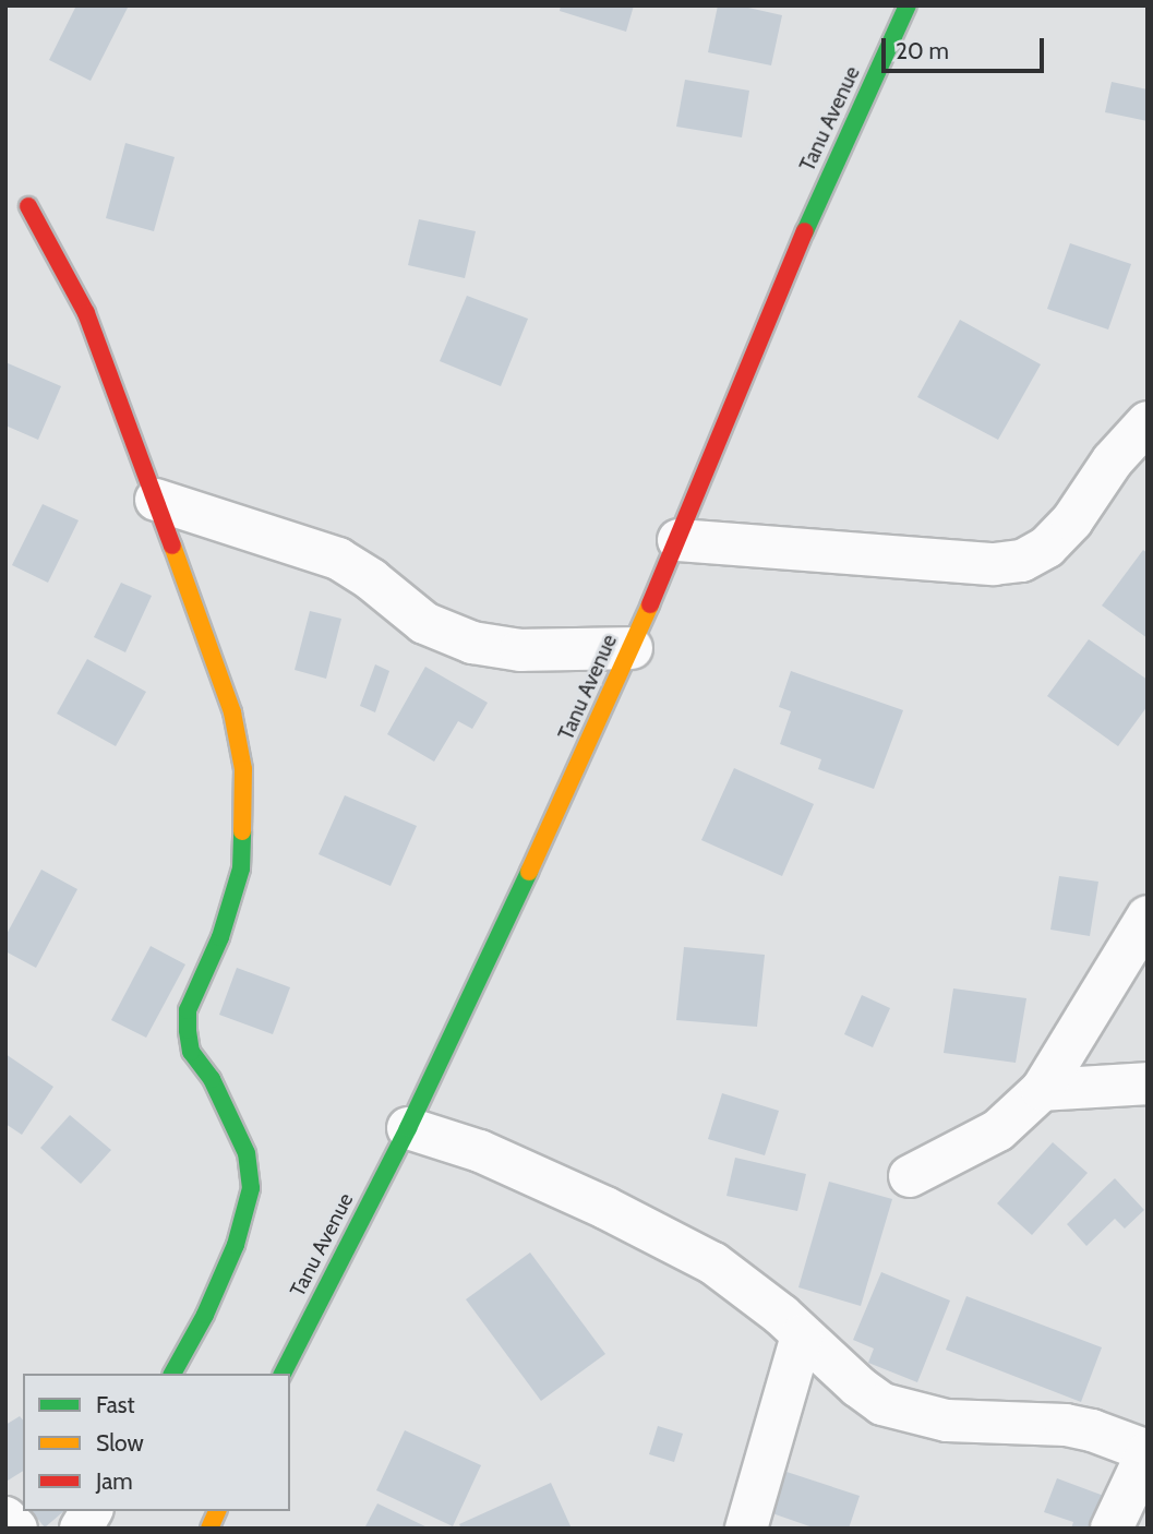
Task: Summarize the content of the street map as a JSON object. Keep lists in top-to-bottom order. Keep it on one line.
{"streets":{"street":["Tanu Avenue"]},"legend":["Fast","Slow","Jam"],"scale_bar":"20 m"}
